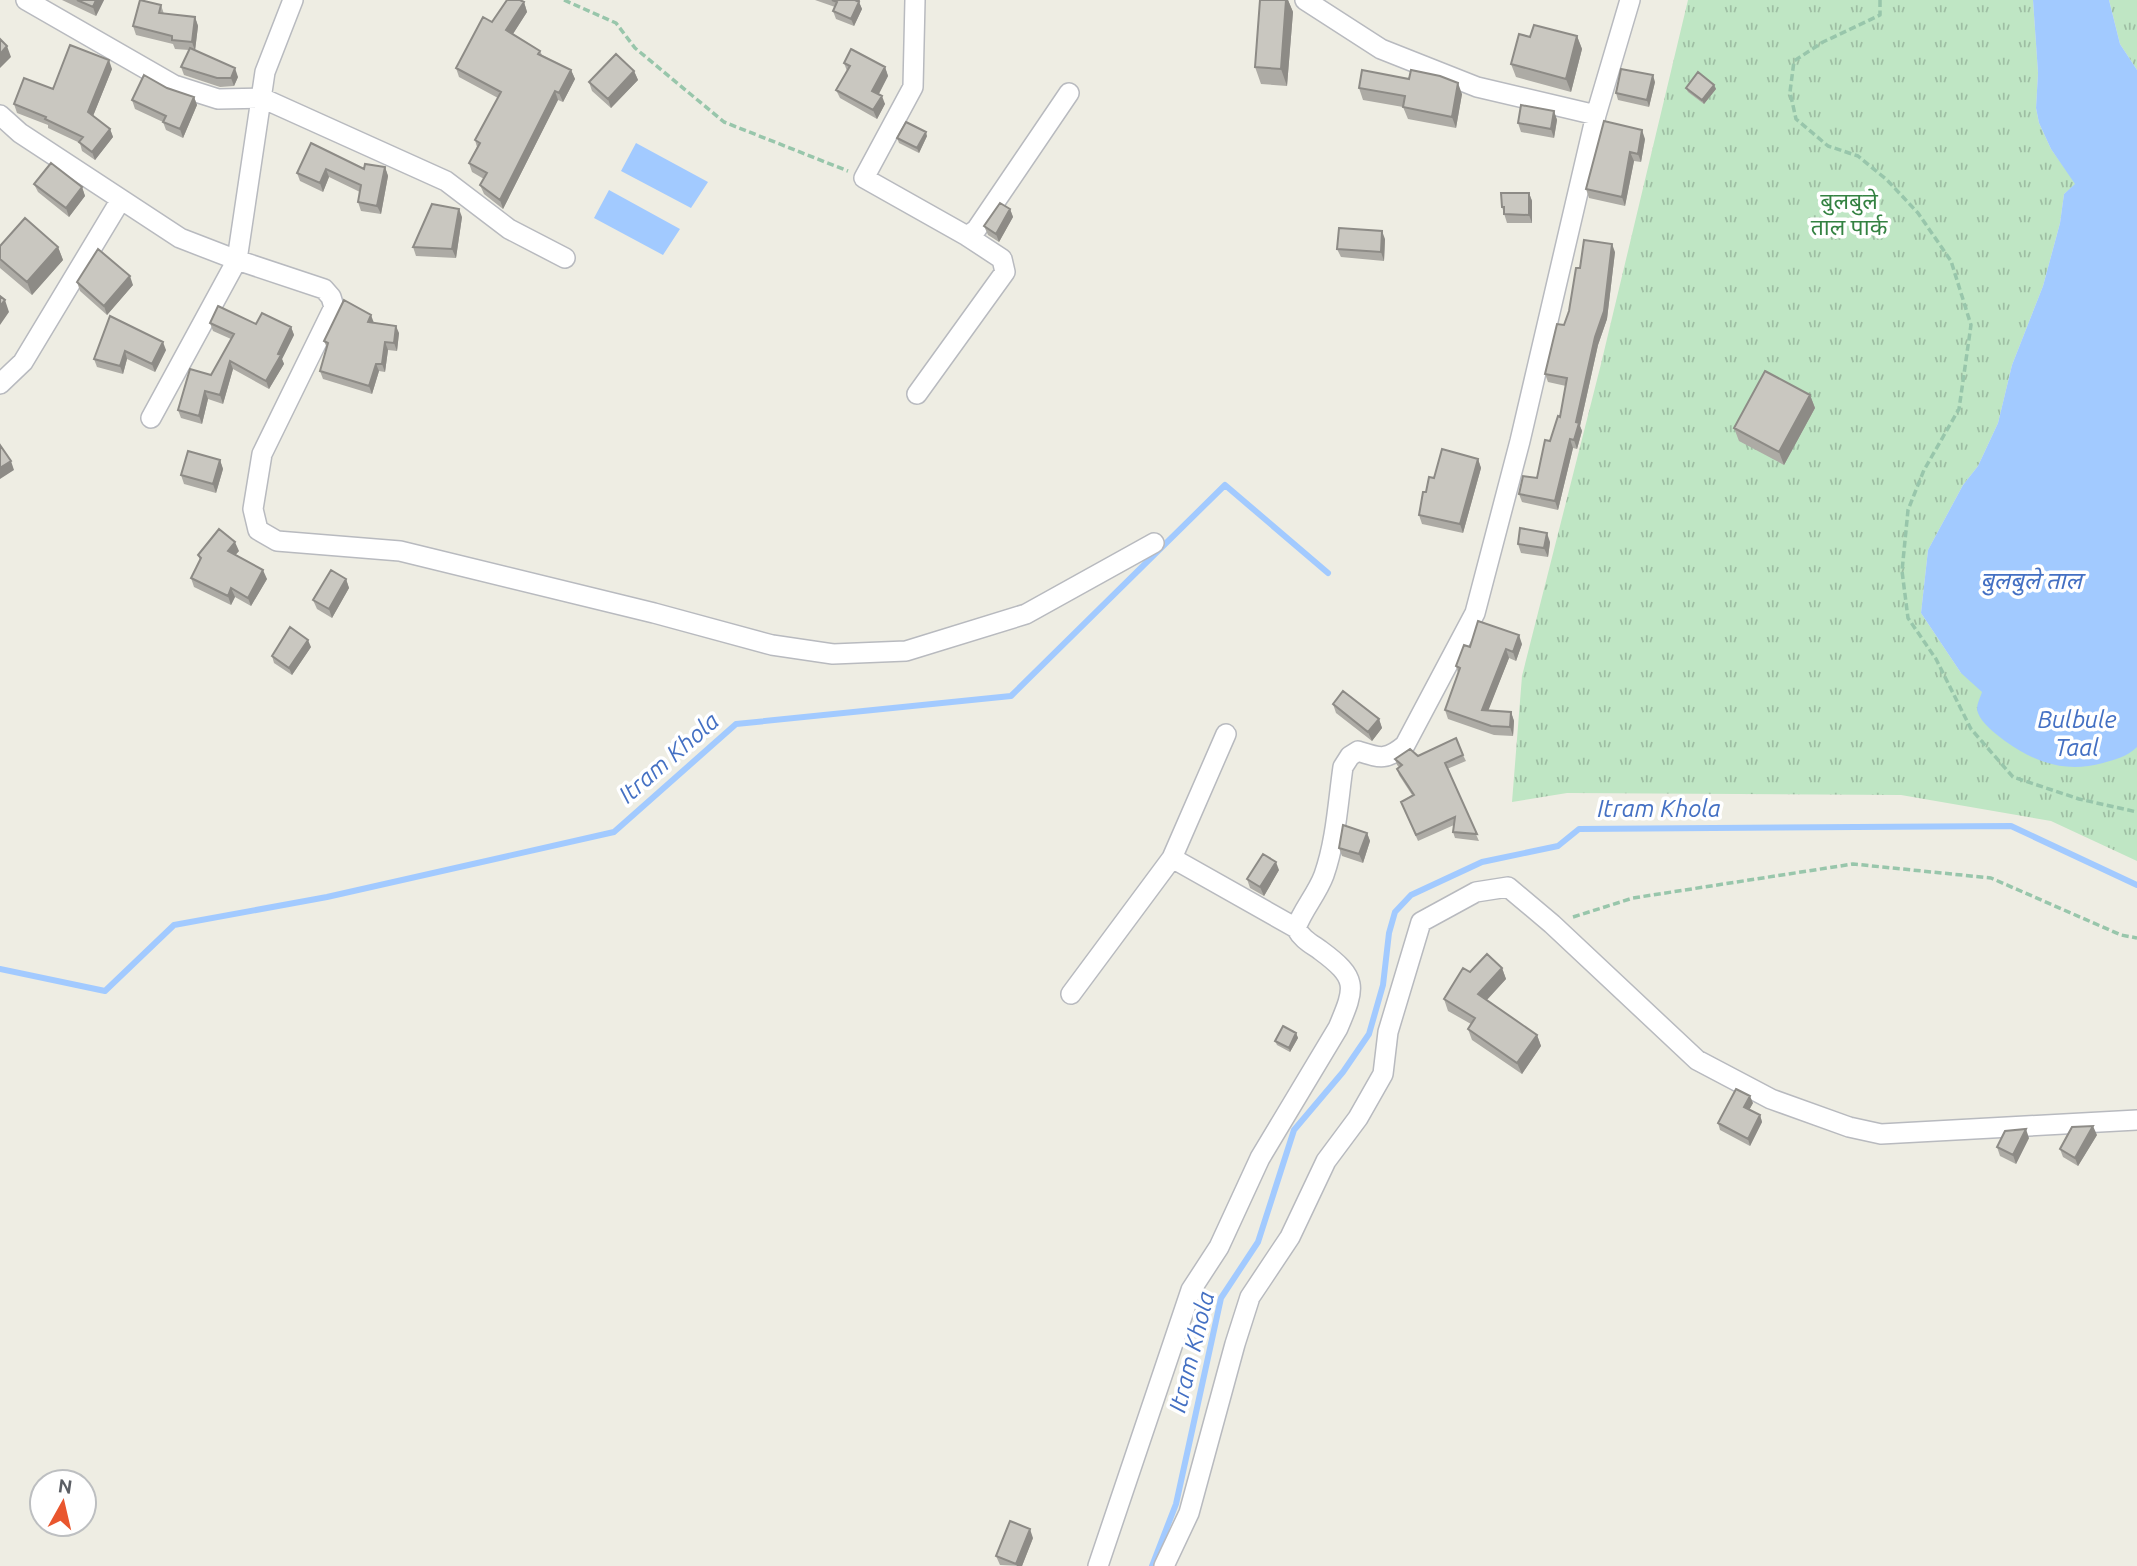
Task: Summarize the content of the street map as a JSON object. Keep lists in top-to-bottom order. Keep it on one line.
{"water":["बुलबुले ताल","Bulbule Taal","Itram Khola"],"parks":["बुलबुले ताल पार्क"],"north":"top"}
